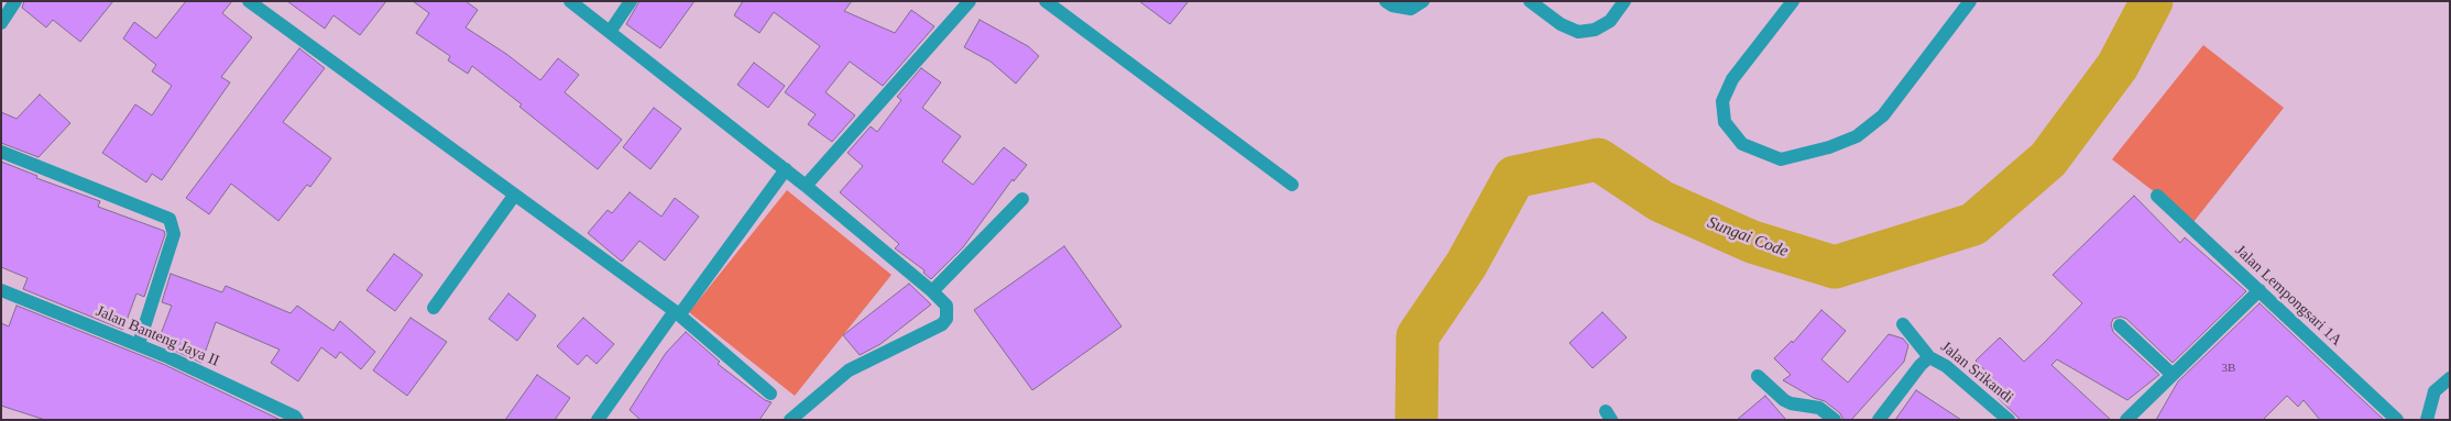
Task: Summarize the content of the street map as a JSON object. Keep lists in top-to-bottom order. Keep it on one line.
{"streets":{"street":["Jalan Lempongsari 1A","Jalan Banteng Jaya II","Jalan Srikandi"]},"water":["Sungai Code"],"house_numbers":["3B"]}
